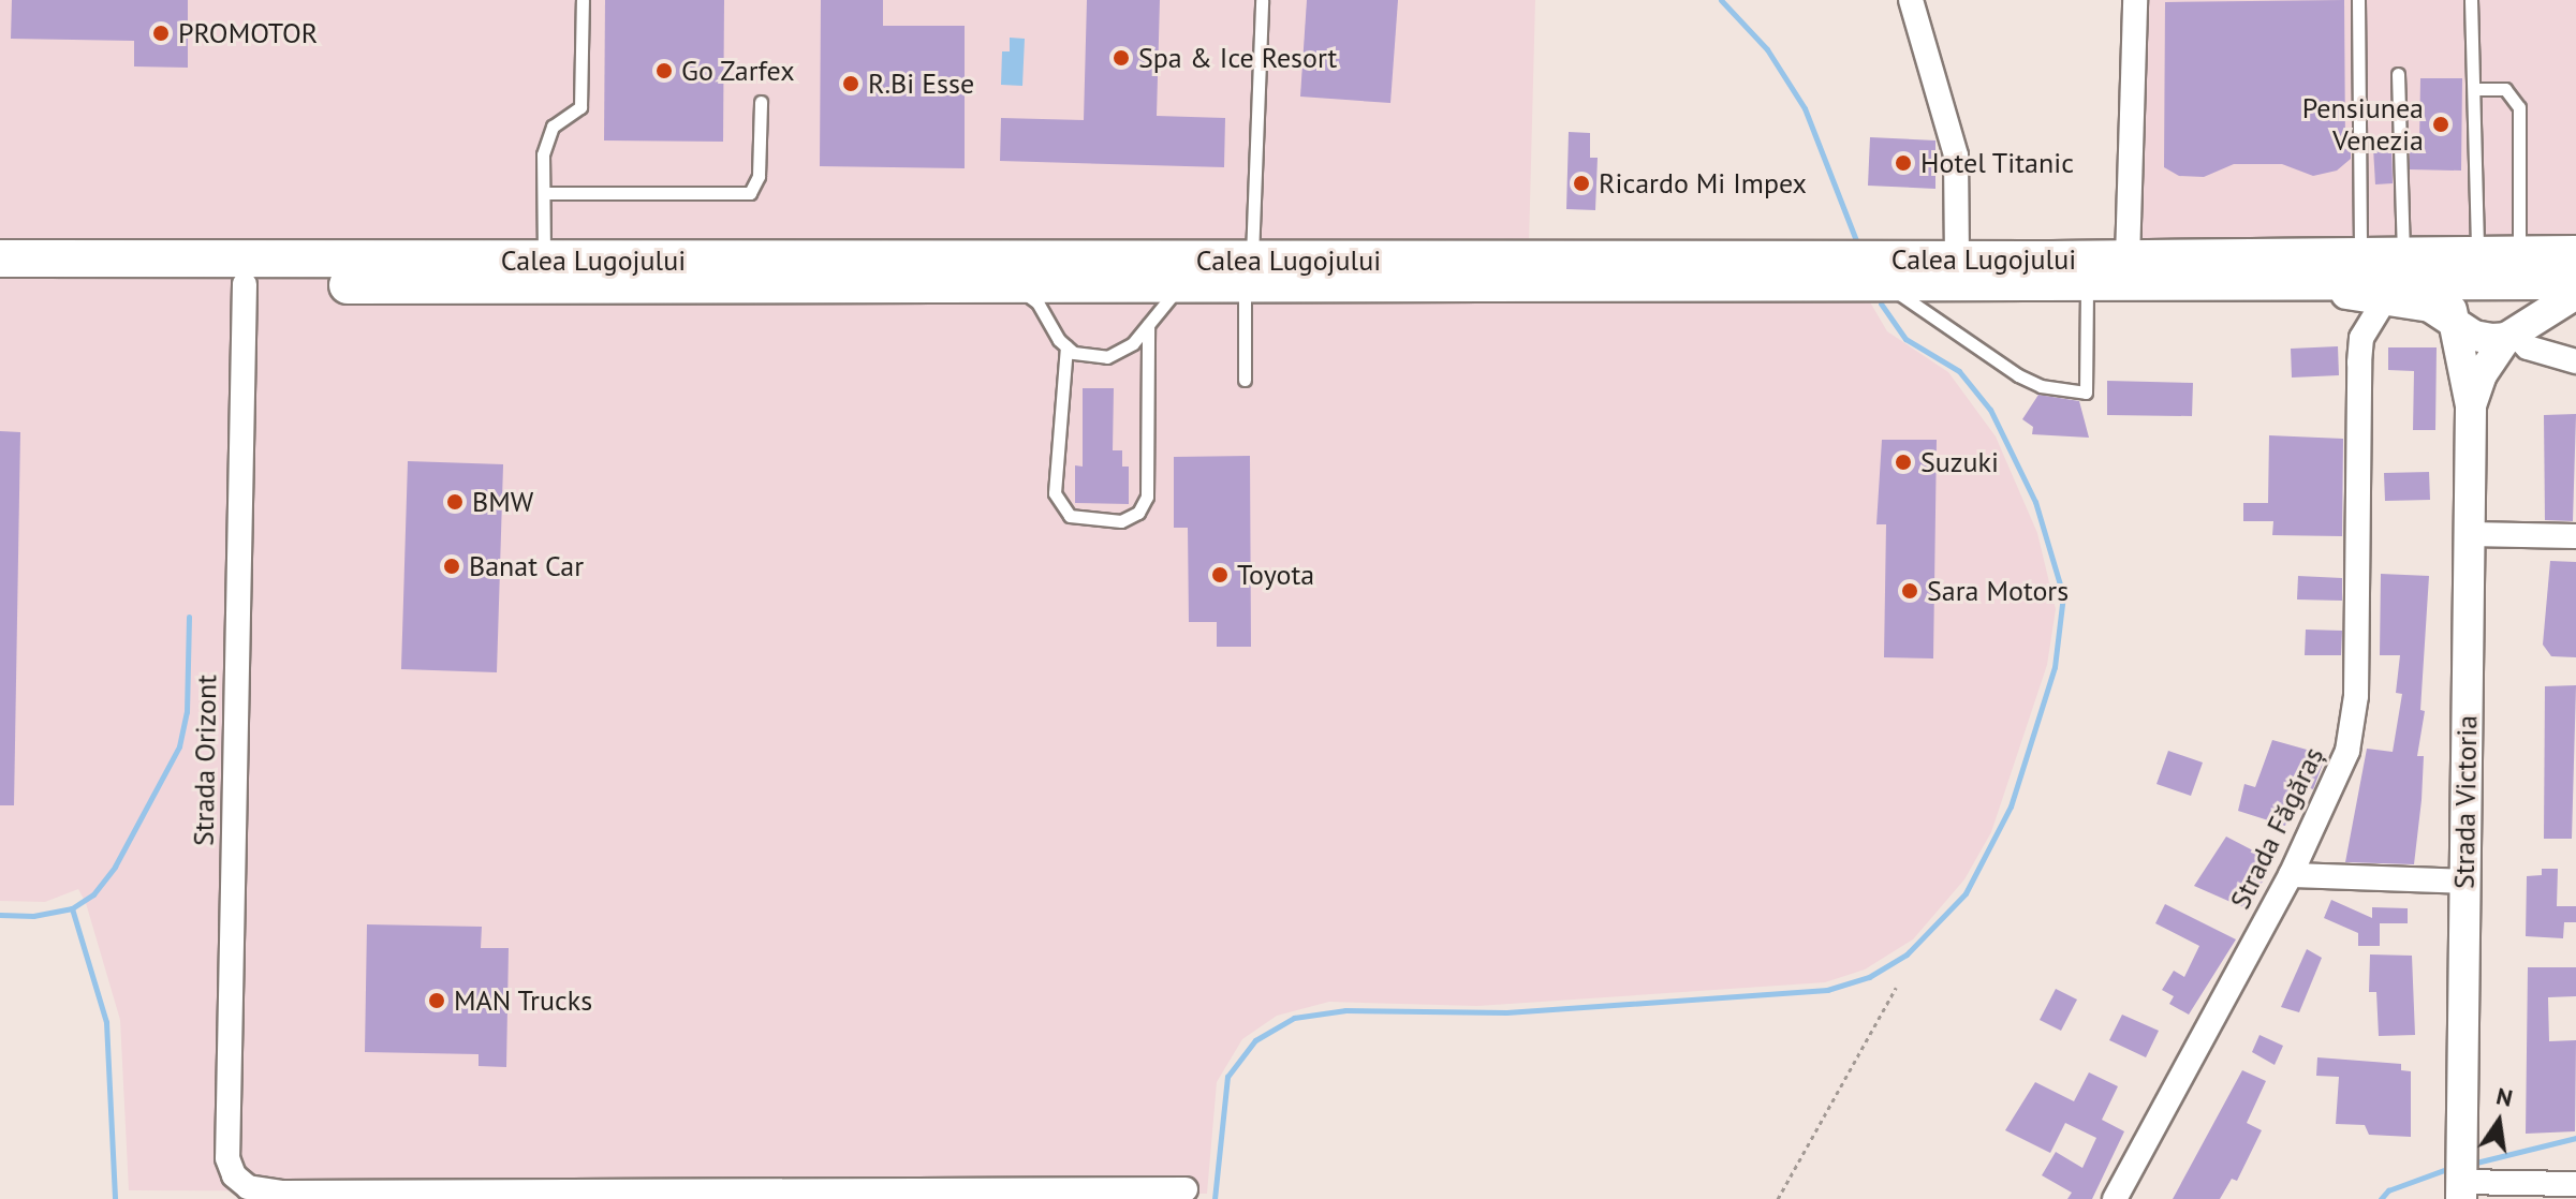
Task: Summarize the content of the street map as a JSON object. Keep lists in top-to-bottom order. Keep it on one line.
{"streets":{"main road":["Calea Lugojului"],"street":["Strada Orizont","Strada Victoria","Strada Făgăraș"]},"crossings":[["Calea Lugojului","Strada Orizont"],["Calea Lugojului","Strada Victoria"]],"places":["PROMOTOR","Spa & Ice Resort","Go Zarfex","R.Bi Esse","Pensiunea Venezia","Hotel Titanic","Ricardo Mi Impex","Suzuki","BMW","Banat Car","Toyota","Sara Motors","MAN Trucks"],"north":"top"}
